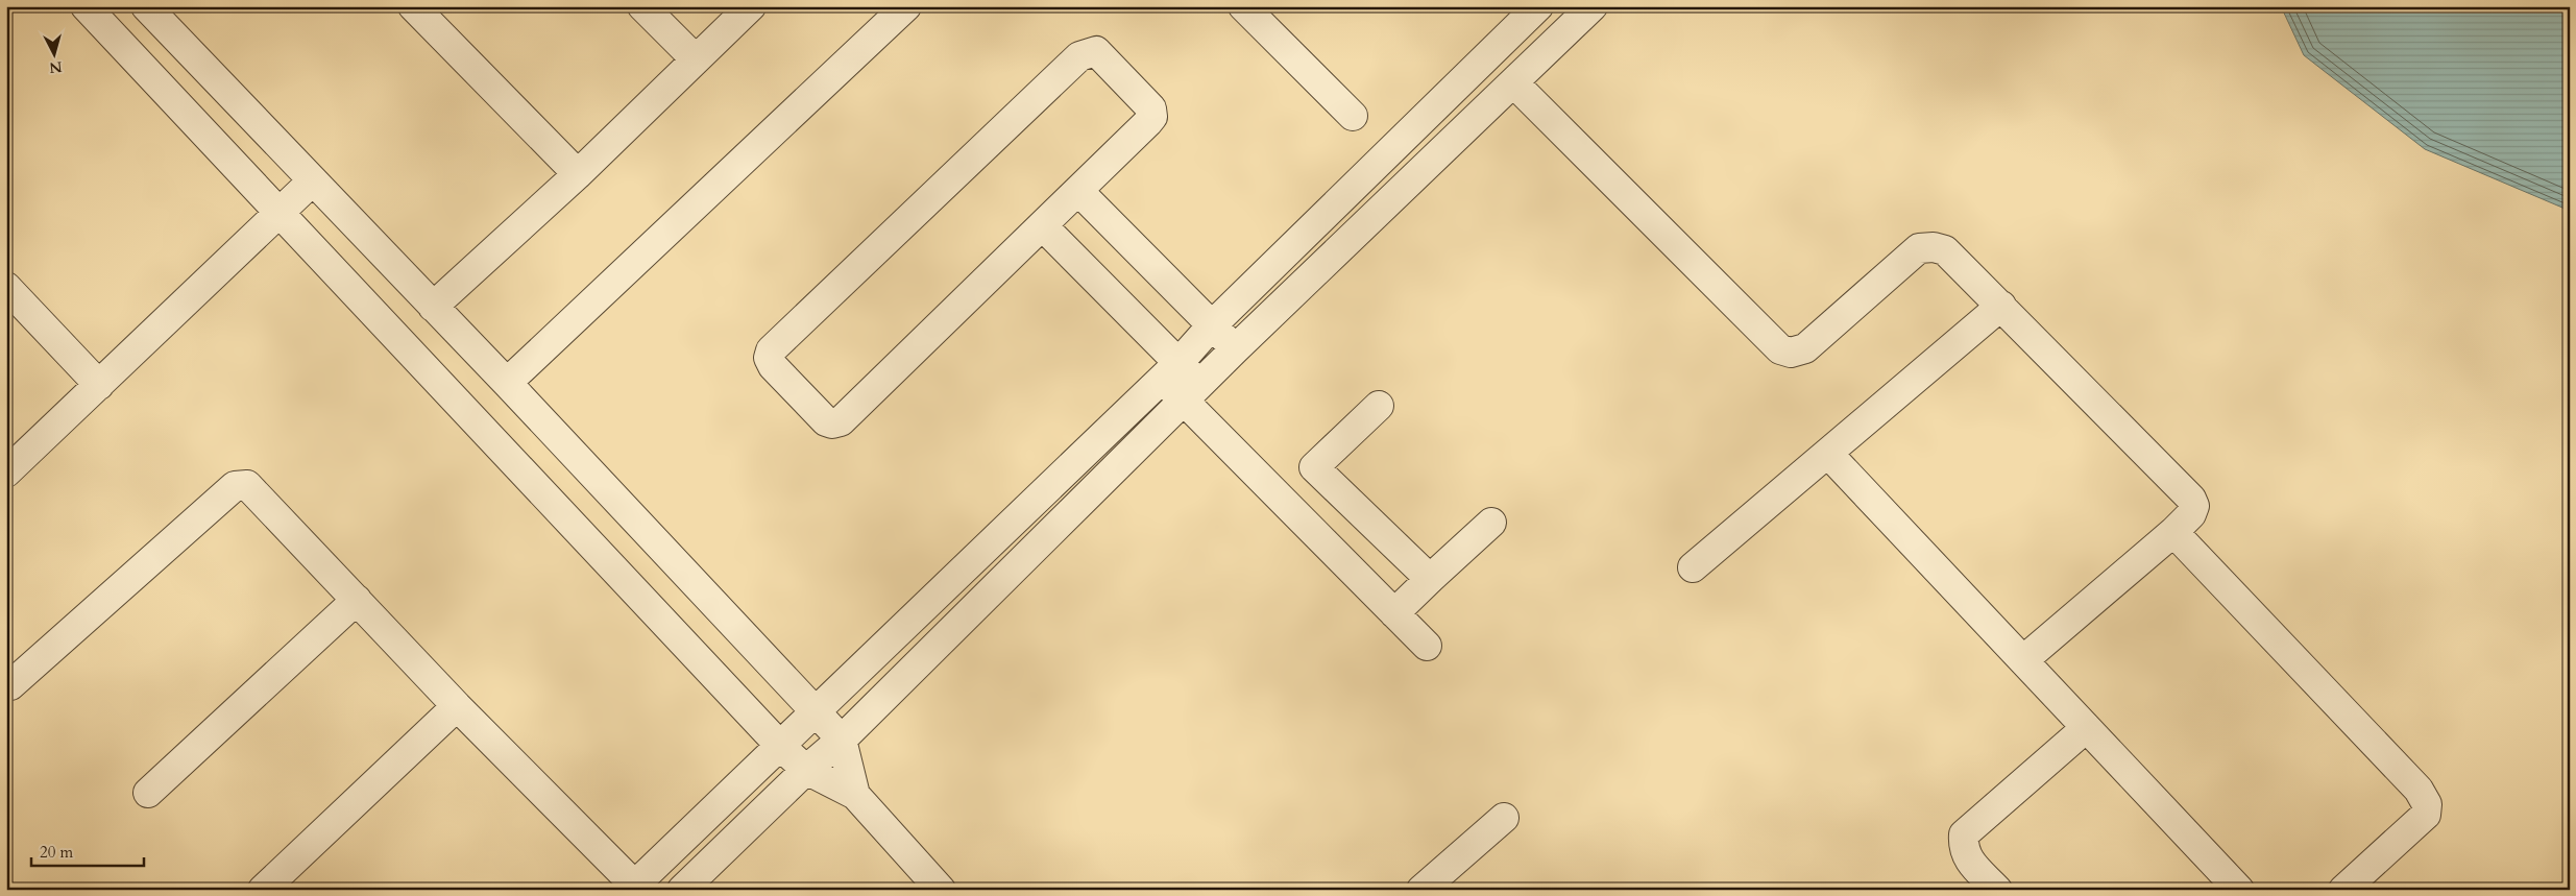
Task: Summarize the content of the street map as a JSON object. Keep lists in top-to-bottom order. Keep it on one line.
{"scale_bar":"20 m","north":"bottom"}
